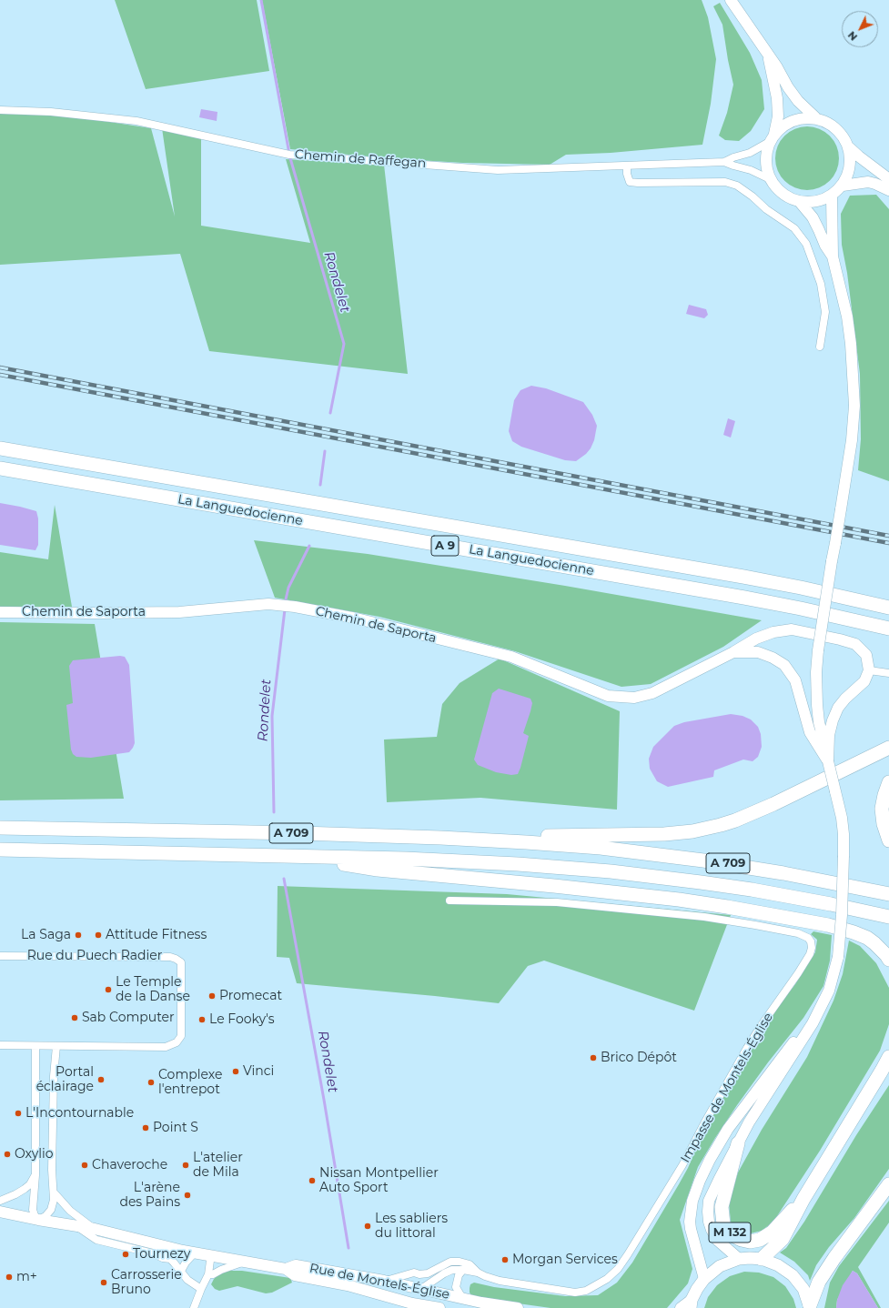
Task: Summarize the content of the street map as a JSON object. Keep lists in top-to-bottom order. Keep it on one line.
{"streets":{"highway":["La Languedocienne","A 9","A 709","M 132"],"main road":["Chemin de Saporta","Rue de Montels-Église"],"street":["Chemin de Raffegan","Rue du Puech Radier","Impasse de Montels-Église"]},"crossings":[["Chemin de Raffegan","M 132"],["Chemin de Saporta","M 132"],["Impasse de Montels-Église","Rue de Montels-Église"]],"water":["Rondelet"],"places":["La Saga","Attitude Fitness","Le Temple de la Danse","Promecat","Sab Computer","Le Fooky's","Brico Dépôt","Vinci","Portal éclairage","Complexe l'entrepot","L'Incontournable","Point S","Oxylio","Chaveroche","L'atelier de Mila","Nissan Montpellier Auto Sport","L'arène des Pains","Les sabliers du littoral","Tournezy","Morgan Services","m+","Carrosserie Bruno"],"north":"bottom left"}
